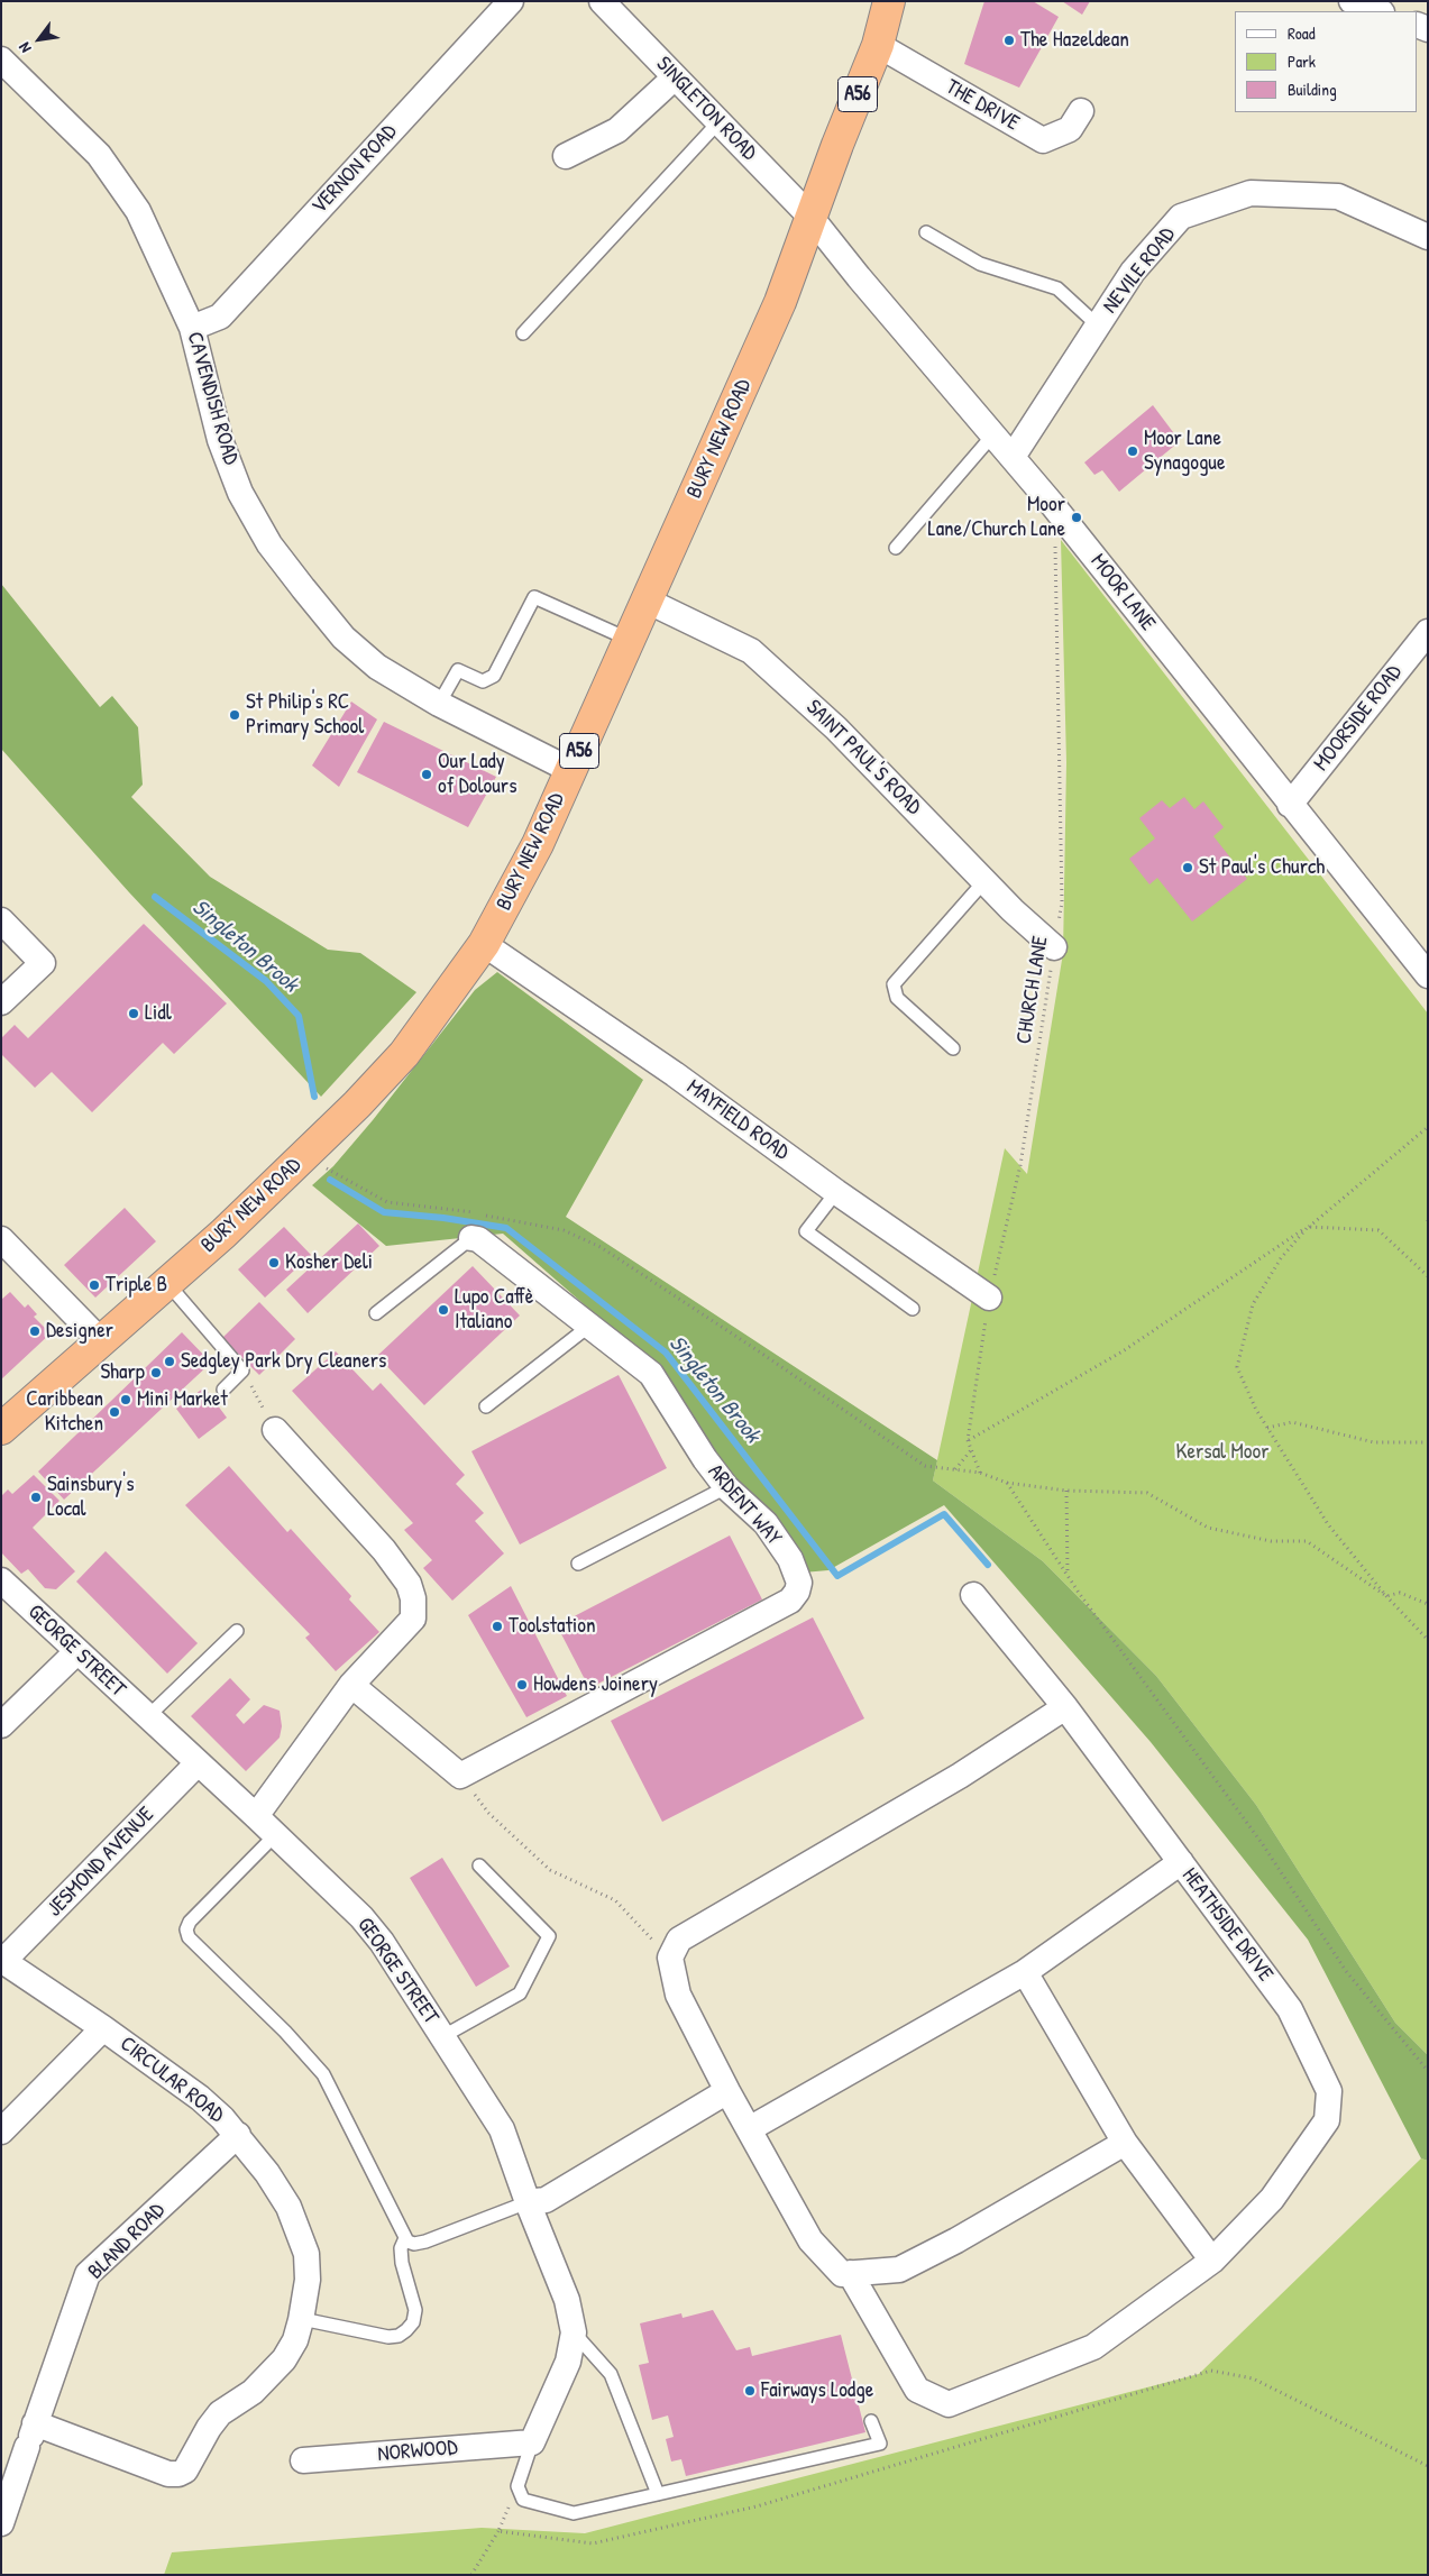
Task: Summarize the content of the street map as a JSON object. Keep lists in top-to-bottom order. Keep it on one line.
{"streets":{"highway":["A56","BURY NEW ROAD"],"street":["THE DRIVE","SINGLETON ROAD","VERNON ROAD","NEVILE ROAD","CAVENDISH ROAD","MOOR LANE","MOORSIDE ROAD","SAINT PAUL'S ROAD","MAYFIELD ROAD","ARDENT WAY","GEORGE STREET","JESMOND AVENUE","HEATHSIDE DRIVE","CIRCULAR ROAD","BLAND ROAD","NORWOOD"],"path":["CHURCH LANE"]},"crossings":[["THE DRIVE","BURY NEW ROAD"],["SINGLETON ROAD","BURY NEW ROAD"],["SINGLETON ROAD","MOOR LANE"],["VERNON ROAD","CAVENDISH ROAD"],["NEVILE ROAD","MOOR LANE"],["CAVENDISH ROAD","BURY NEW ROAD"],["BURY NEW ROAD","MOOR LANE"],["BURY NEW ROAD","SAINT PAUL'S ROAD"],["BURY NEW ROAD","MAYFIELD ROAD"],["MOOR LANE","MOORSIDE ROAD"],["MOOR LANE","CHURCH LANE"],["SAINT PAUL'S ROAD","CHURCH LANE"],["CHURCH LANE","MAYFIELD ROAD"],["GEORGE STREET","JESMOND AVENUE"],["GEORGE STREET","NORWOOD"],["JESMOND AVENUE","CIRCULAR ROAD"],["CIRCULAR ROAD","BLAND ROAD"]],"water":["Singleton Brook"],"parks":["Kersal Moor"],"places":["The Hazeldean","Moor Lane Synagogue","Moor Lane/Church Lane","St Philip's RC Primary School","Our Lady of Dolours","St Paul's Church","Lidl","Kosher Deli","Triple B","Lupo Caffè Italiano","Designer","Sedgley Park Dry Cleaners","Sharp","Mini Market","Caribbean Kitchen","Sainsbury's Local","Toolstation","Howdens Joinery","Fairways Lodge"],"legend":["Road","Park","Building"],"north":"bottom left"}
